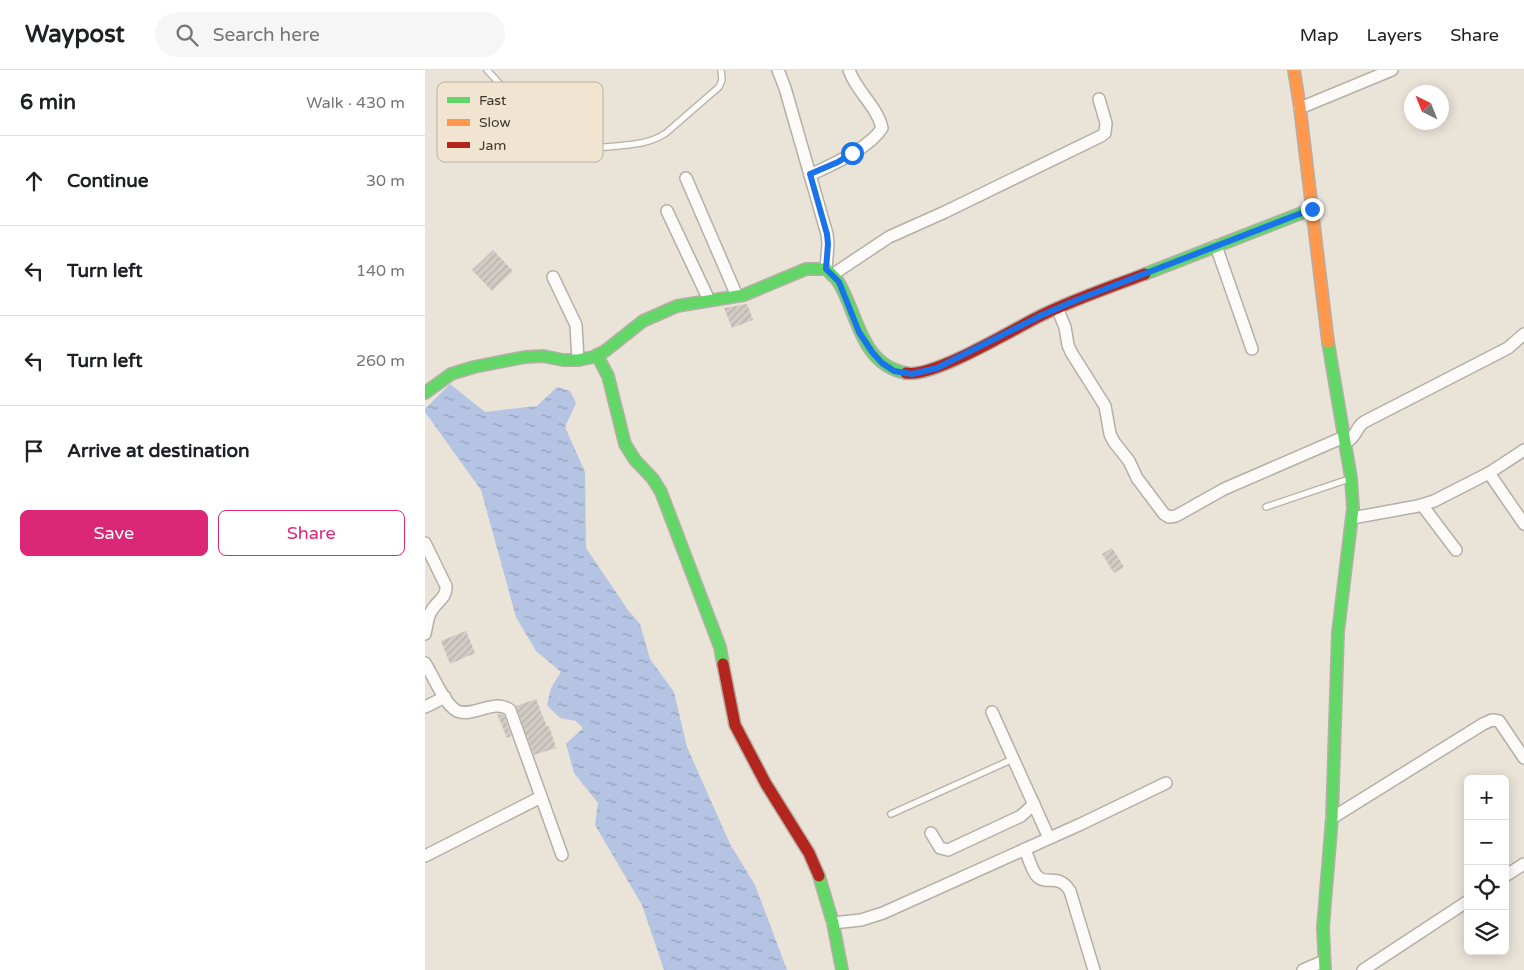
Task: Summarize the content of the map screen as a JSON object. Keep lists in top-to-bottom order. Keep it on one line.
{"legend":["Fast","Slow","Jam"],"north":"top left","page":{"header":"Waypost","search":"Search here","nav":["Map","Layers","Share"],"heading":["6 min","Walk · 430 m"],"list":[["Continue","30 m"],["Turn left","140 m"],["Turn left","260 m"],"Arrive at destination"],"buttons":["Save","Share"],"map_buttons":["+","−"]}}
